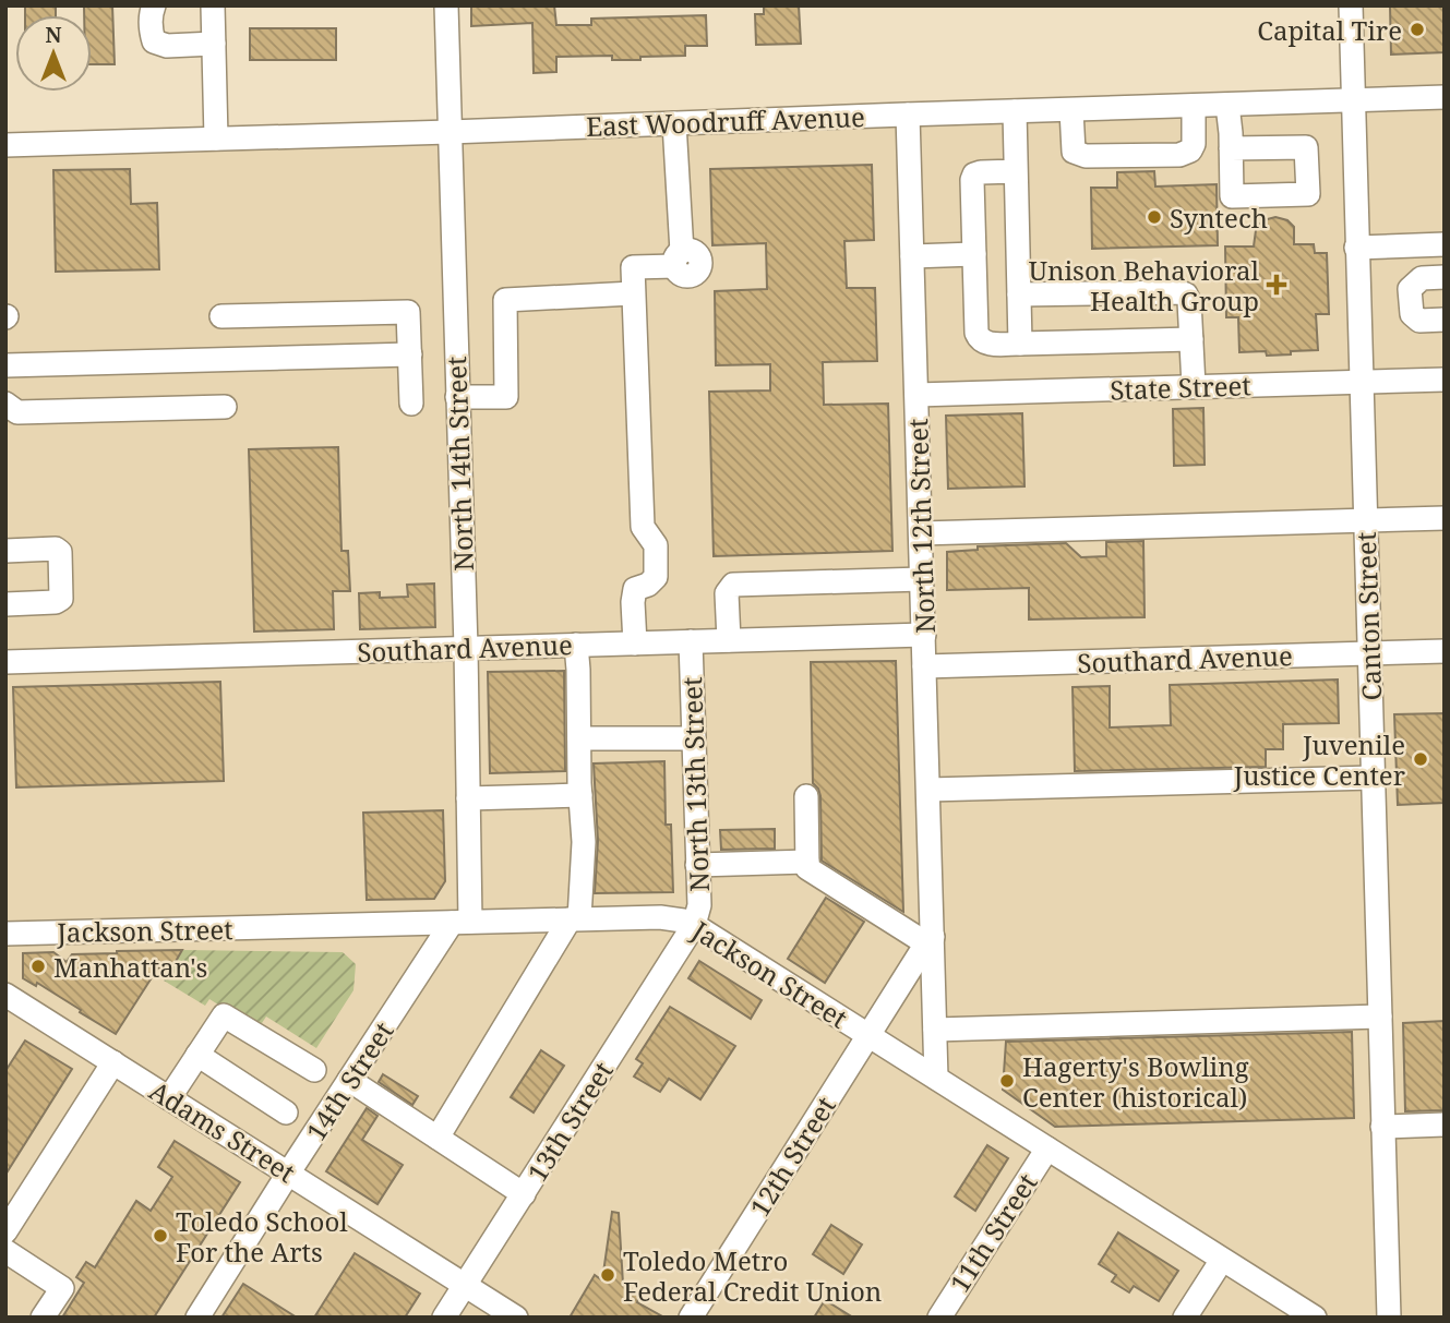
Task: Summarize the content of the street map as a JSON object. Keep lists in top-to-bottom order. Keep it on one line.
{"streets":{"street":["East Woodruff Avenue","State Street","North 14th Street","North 12th Street","Canton Street","Southard Avenue","North 13th Street","Jackson Street","14th Street","13th Street","Adams Street","12th Street","11th Street"]},"crossings":[["East Woodruff Avenue","North 14th Street"],["East Woodruff Avenue","North 12th Street"],["East Woodruff Avenue","Canton Street"],["State Street","North 12th Street"],["State Street","Canton Street"],["North 14th Street","Southard Avenue"],["North 14th Street","Jackson Street"],["North 14th Street","14th Street"],["North 12th Street","Southard Avenue"],["North 12th Street","Jackson Street"],["Canton Street","Southard Avenue"],["Southard Avenue","North 13th Street"],["North 13th Street","Jackson Street"],["North 13th Street","13th Street"],["Jackson Street","14th Street"],["Jackson Street","13th Street"],["Jackson Street","12th Street"],["Jackson Street","11th Street"],["14th Street","Adams Street"],["13th Street","Adams Street"]],"places":{"other":["Capital Tire","Syntech","Juvenile Justice Center","Manhattan's","Hagerty's Bowling Center (historical)","Toledo School For the Arts","Toledo Metro Federal Credit Union"],"health":["Unison Behavioral Health Group"]},"north":"top"}
